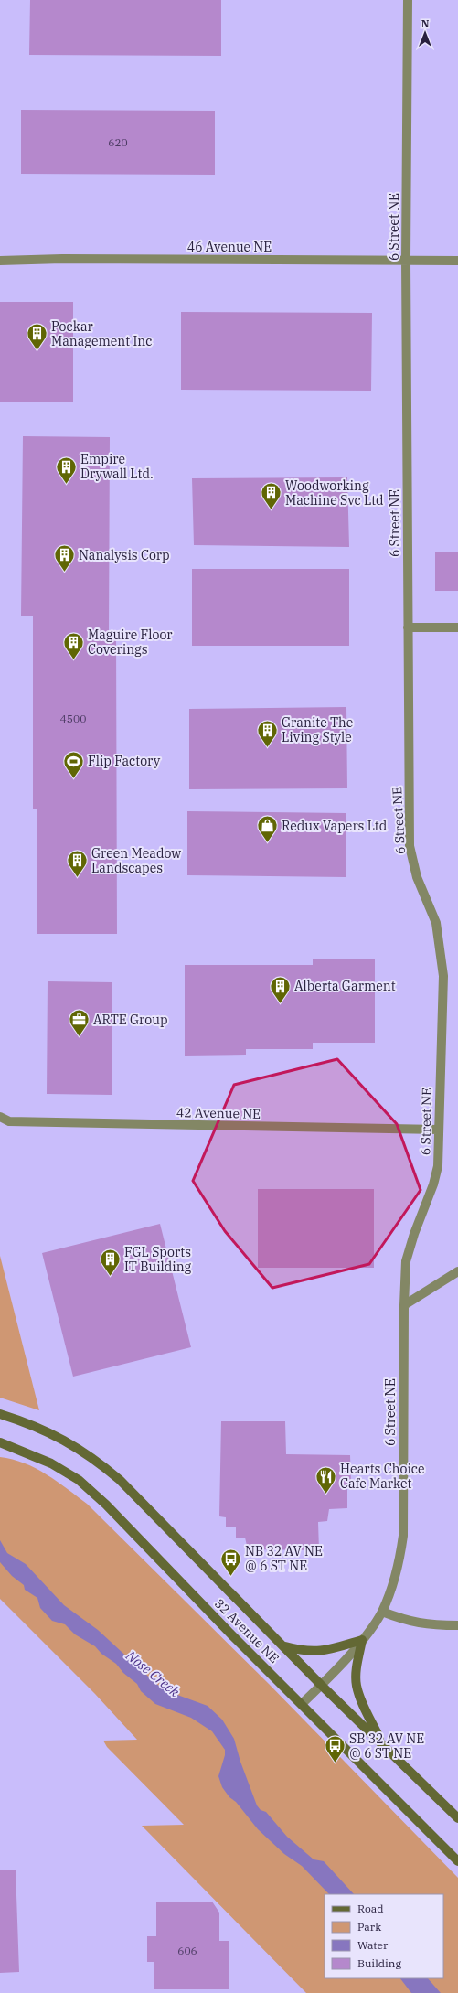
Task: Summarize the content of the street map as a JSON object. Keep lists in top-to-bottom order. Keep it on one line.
{"streets":{"main road":["32 Avenue NE"],"street":["6 Street NE","46 Avenue NE","42 Avenue NE"]},"crossings":[["6 Street NE","46 Avenue NE"],["6 Street NE","42 Avenue NE"],["6 Street NE","32 Avenue NE"]],"water":["Nose Creek"],"places":{"building":["Pockar Management Inc","Empire Drywall Ltd.","Woodworking Machine Svc Ltd","Nanalysis Corp","Maguire Floor Coverings","Granite The Living Style","Green Meadow Landscapes","Alberta Garment","FGL Sports IT Building"],"sports":["Flip Factory"],"shop":["Redux Vapers Ltd"],"office":["ARTE Group"],"restaurant":["Hearts Choice Cafe Market"],"bus stop":["NB 32 AV NE @ 6 ST NE","SB 32 AV NE @ 6 ST NE"]},"house_numbers":["620","4500","606"],"legend":["Road","Park","Water","Building"],"north":"top"}
